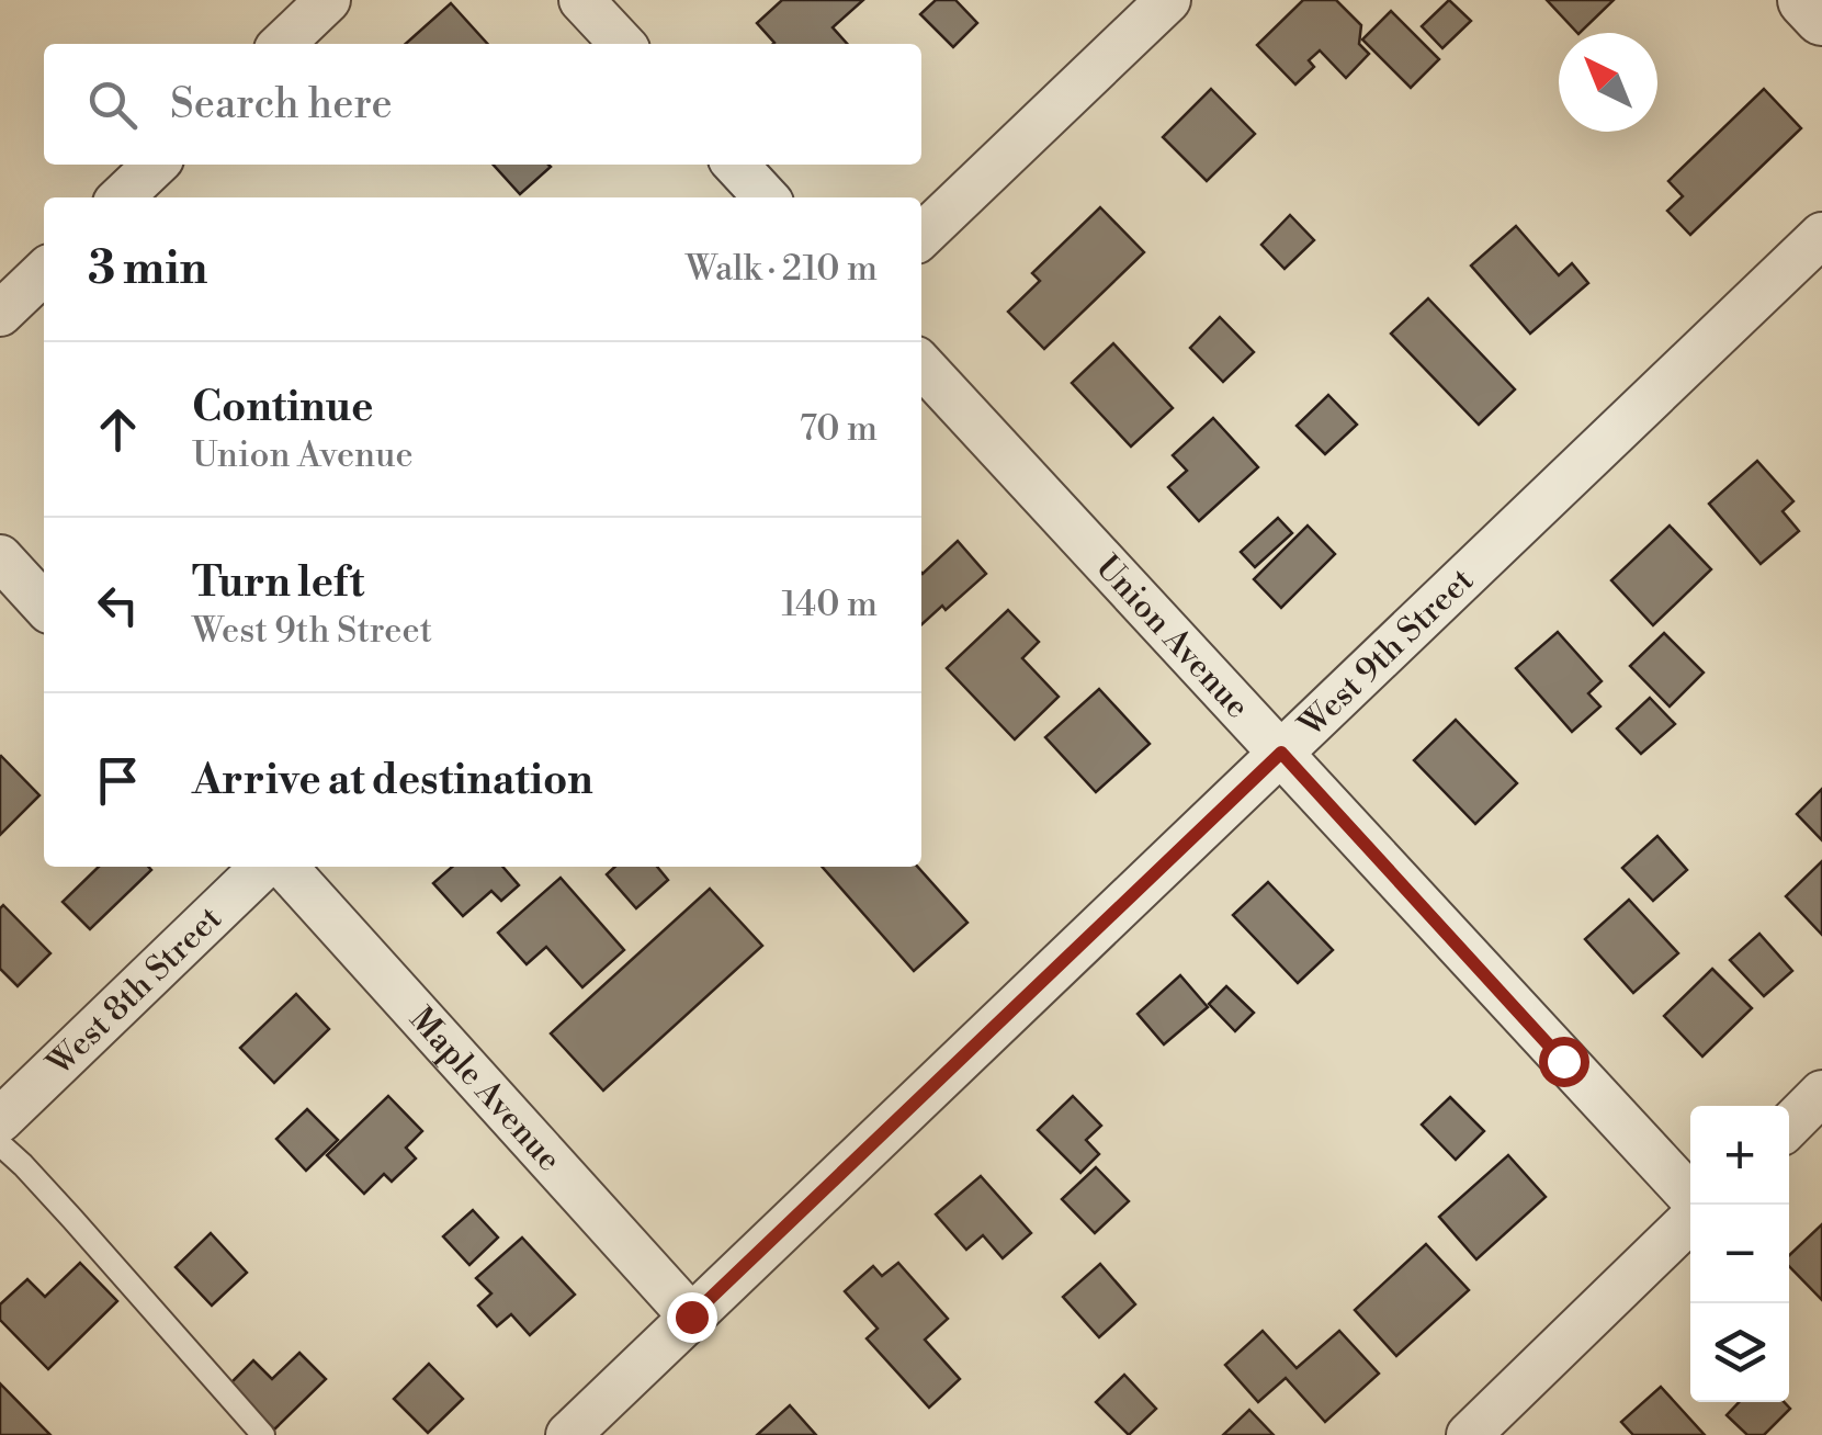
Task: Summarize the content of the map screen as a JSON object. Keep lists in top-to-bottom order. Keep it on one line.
{"streets":{"street":["Union Avenue","West 9th Street","West 8th Street","Maple Avenue"]},"crossings":[["Union Avenue","West 9th Street"],["West 9th Street","Maple Avenue"]],"north":"top left","page":{"search":"Search here","heading":["3 min","Walk · 210 m"],"list":[["Continue","Union Avenue","70 m"],["Turn left","West 9th Street","140 m"],"Arrive at destination"],"map_buttons":["+","−"]}}
